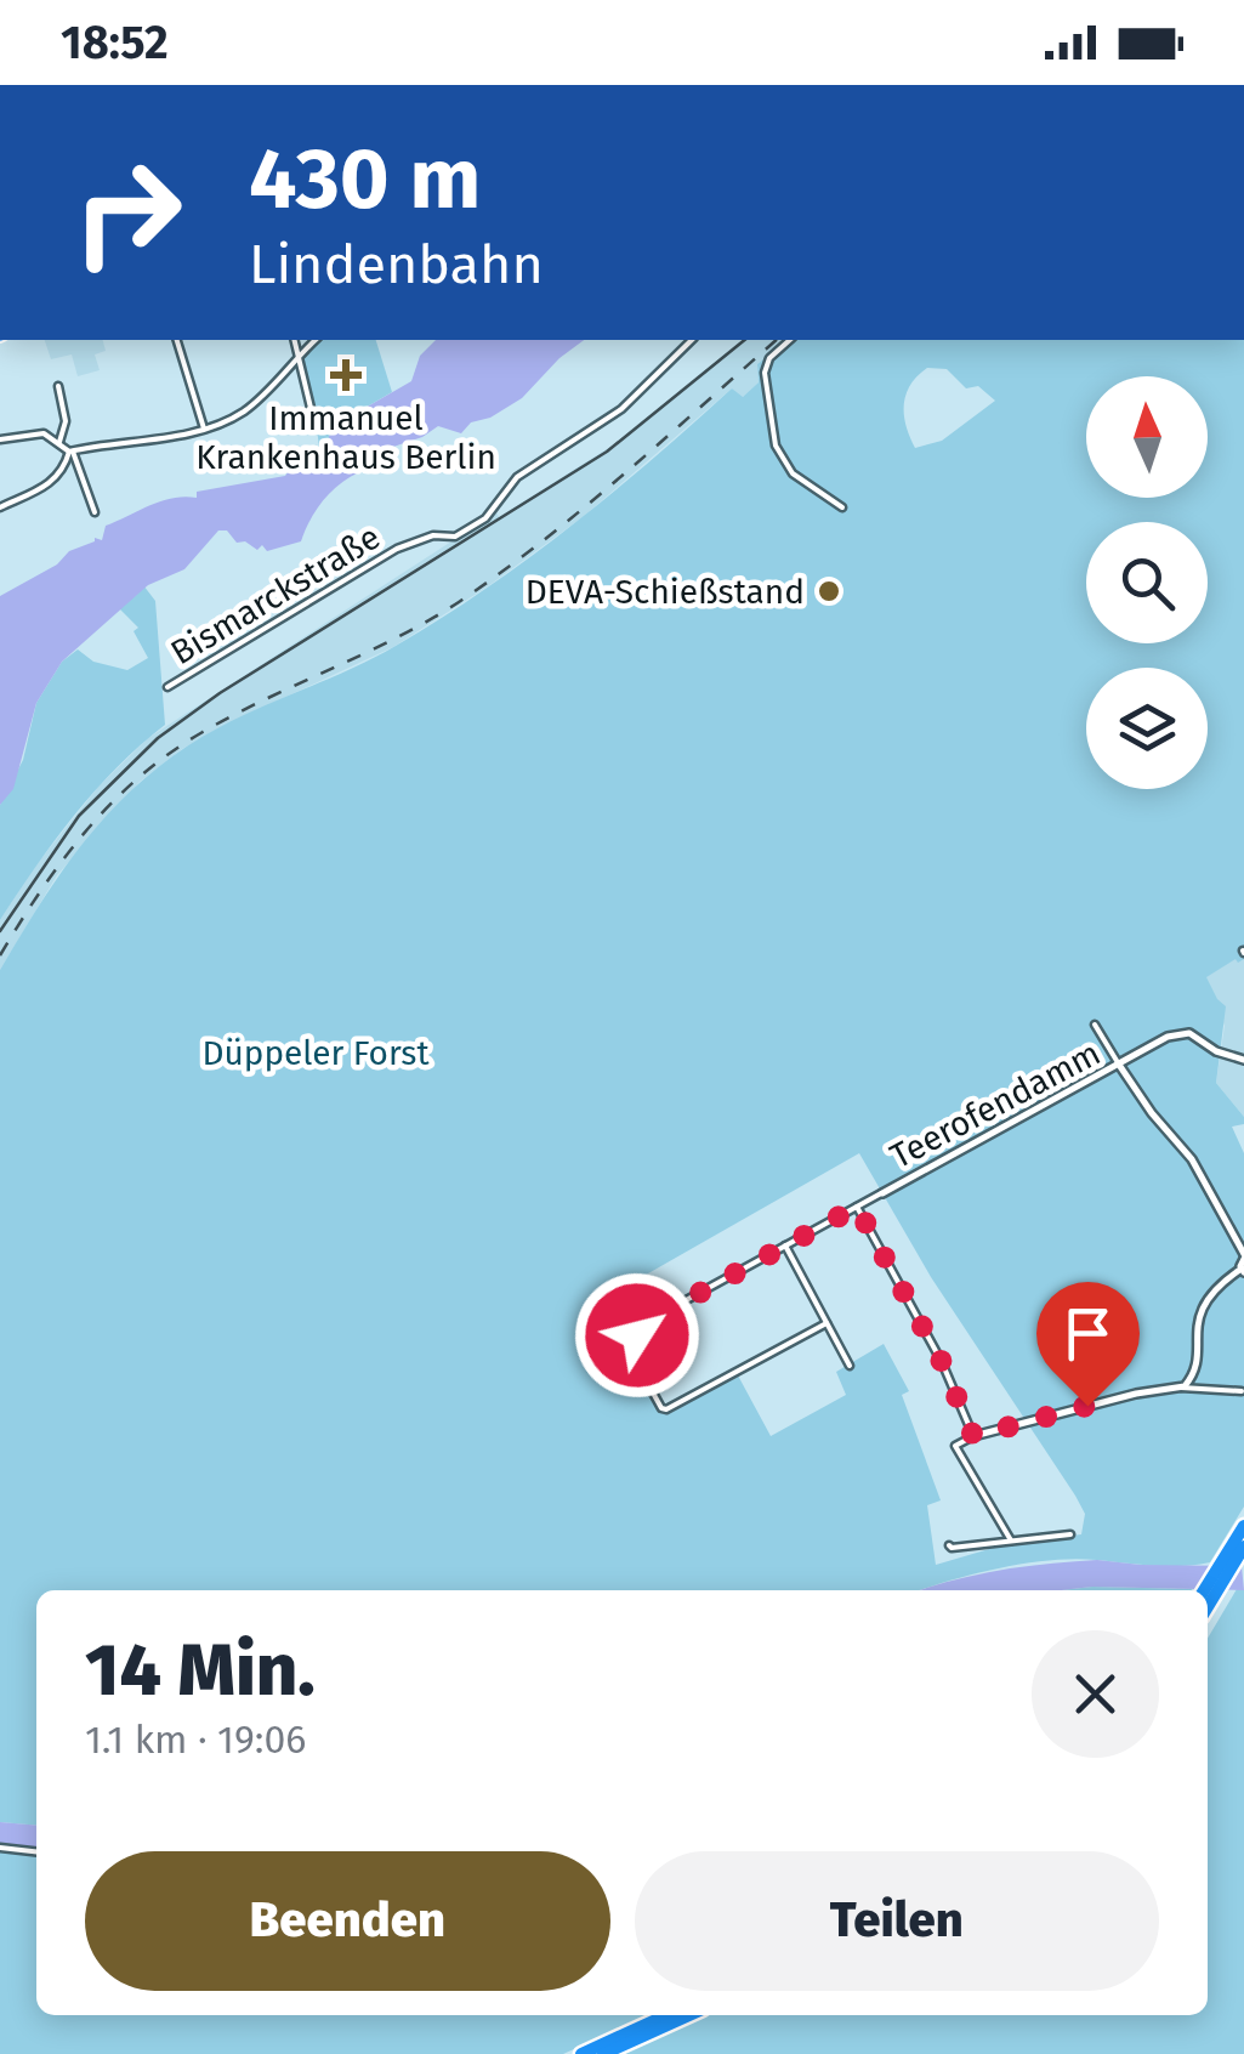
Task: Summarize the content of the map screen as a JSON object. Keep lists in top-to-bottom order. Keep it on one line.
{"streets":{"street":["Bismarckstraße","Teerofendamm"]},"parks":["Düppeler Forst"],"places":{"health":["Immanuel Krankenhaus Berlin"],"other":["DEVA-Schießstand"]},"north":"top","page":{"status":"18:52","turn":["430 m","Lindenbahn"],"heading":["14 Min.","1.1 km · 19:06"],"buttons":["Beenden","Teilen"]}}
